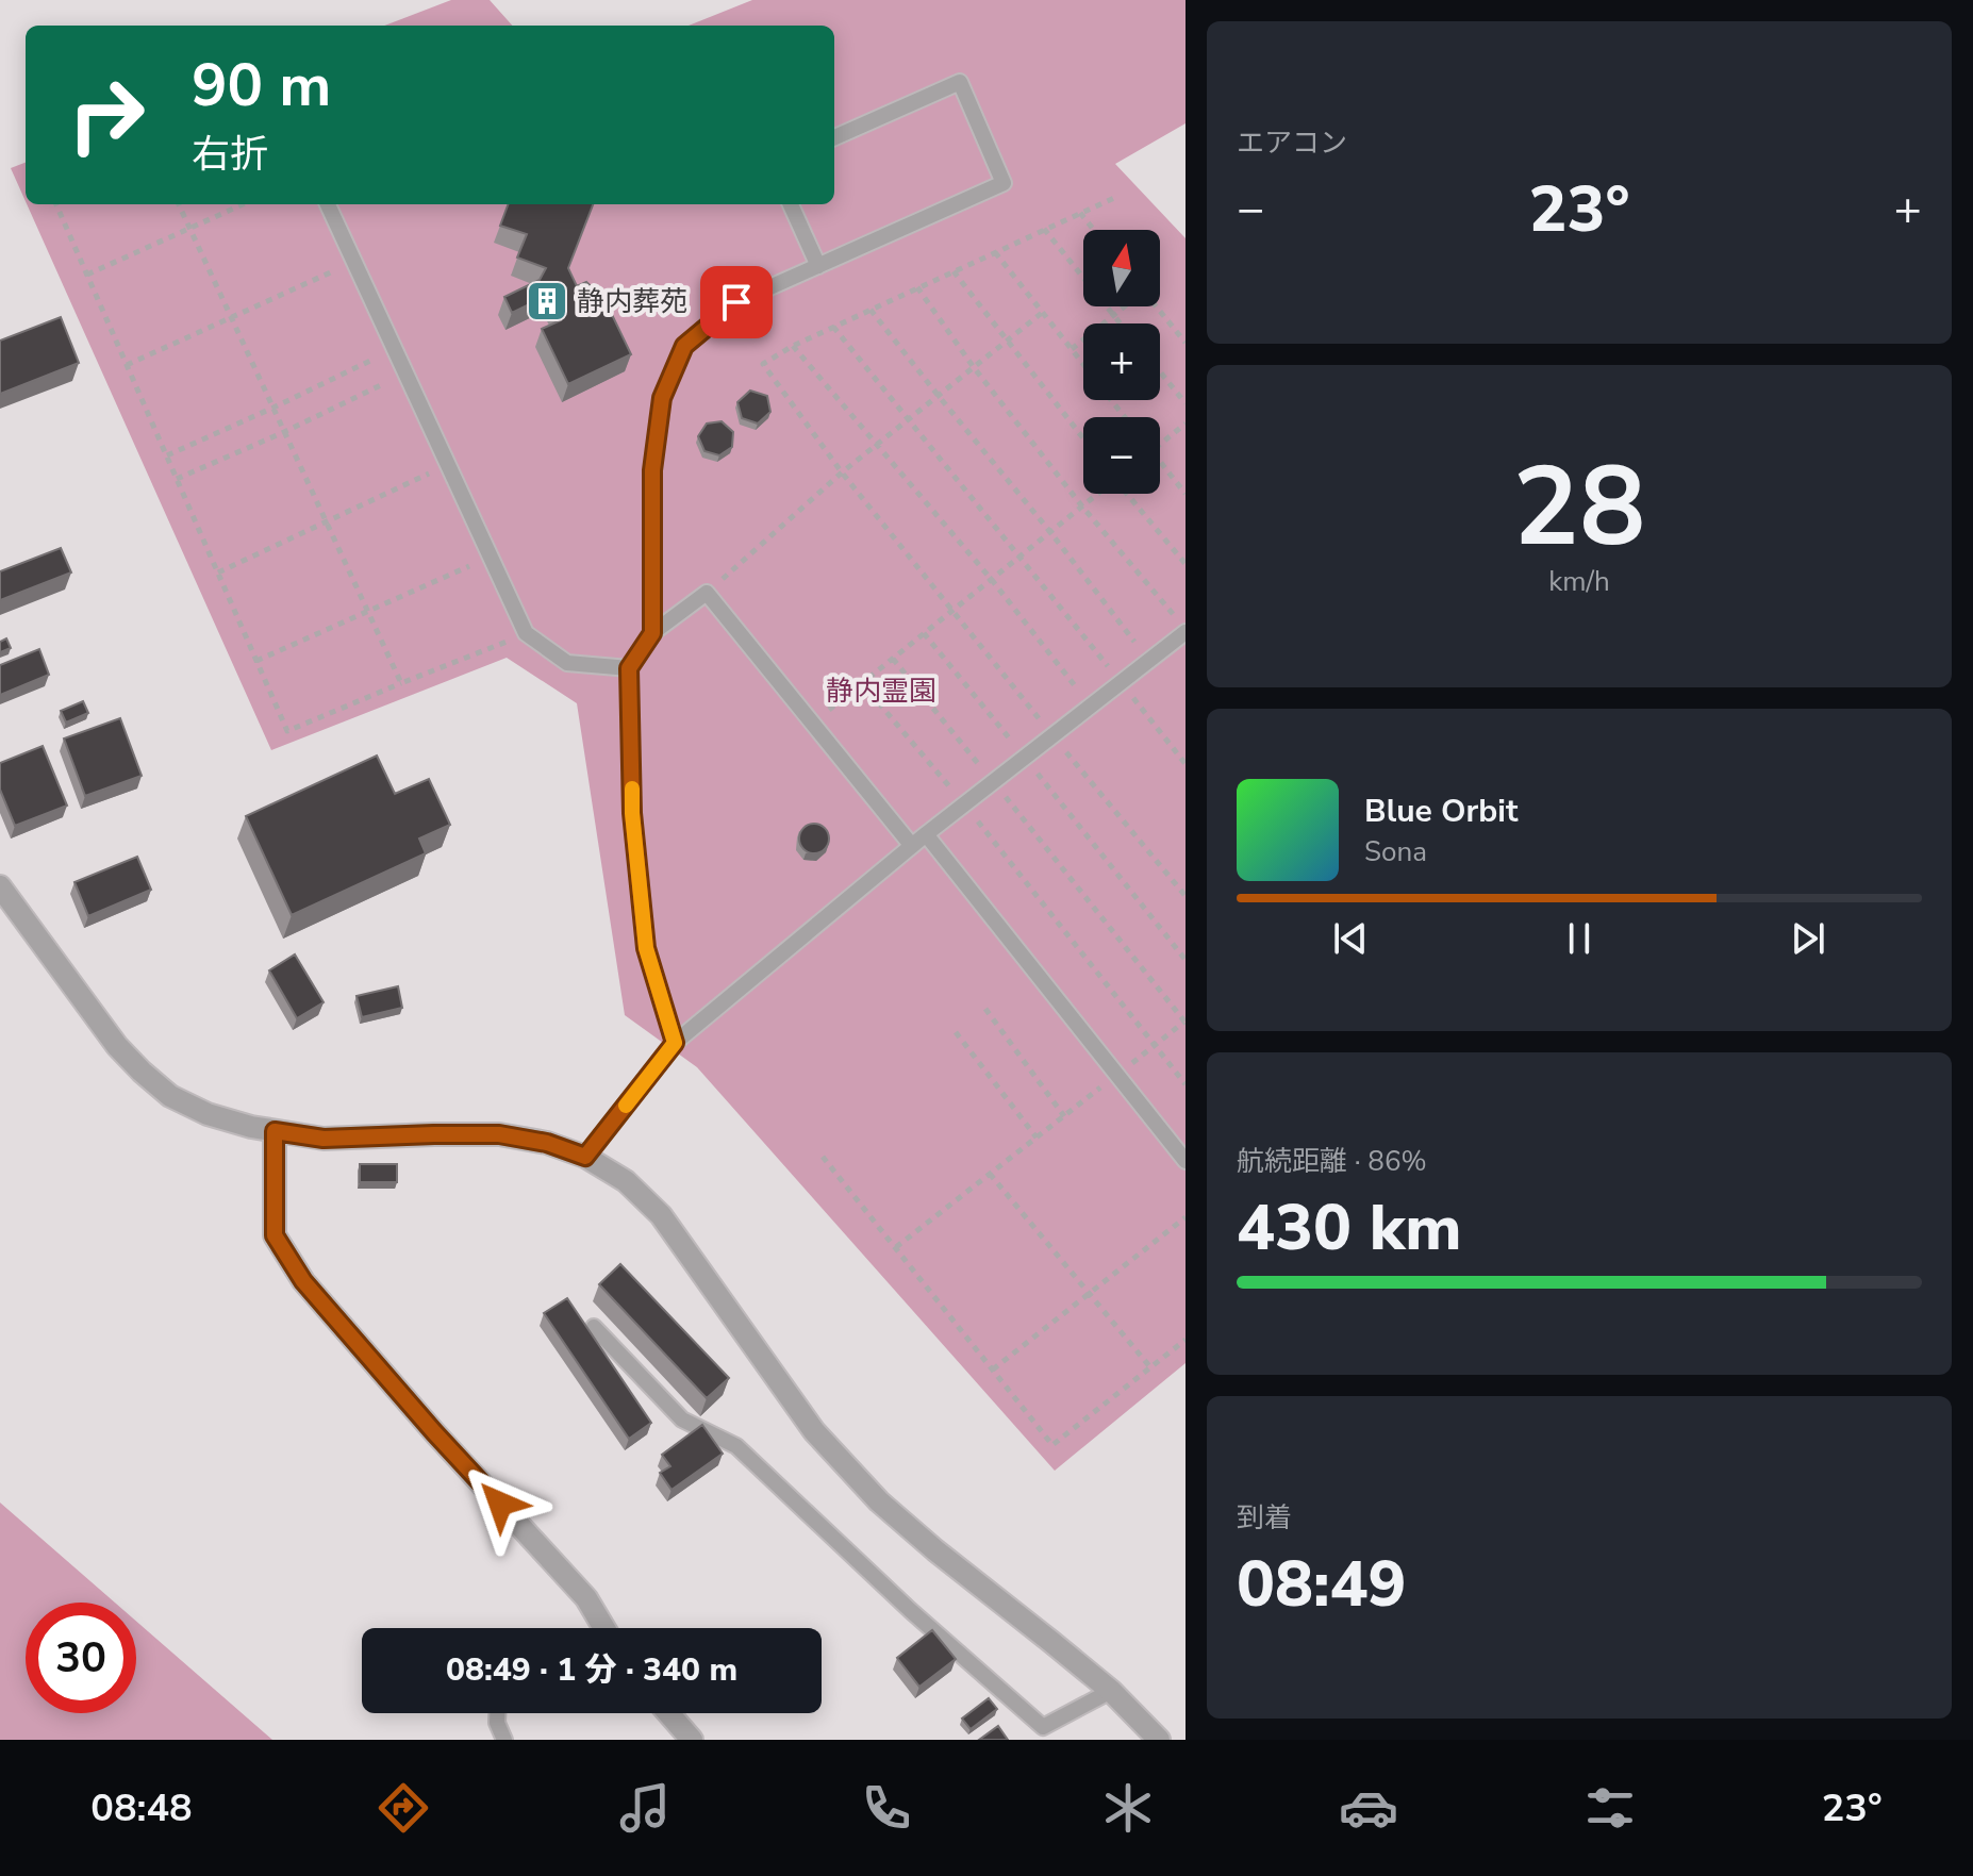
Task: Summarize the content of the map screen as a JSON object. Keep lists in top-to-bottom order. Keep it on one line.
{"parks":["静内霊園"],"places":{"building":["静内葬苑"]},"north":"top","page":{"tile":["エアコン",["28","km/h"],["航続距離 · 86%","430 km"],["到着","08:49"]],"turn":["90 m","右折"],"heat":["−","23°","+"],"map_buttons":["+","−"],"song":["Blue Orbit","Sona"],"limit":"30","trip":"08:49 · 1 分 · 340 m","tabs":["08:48","23°"]}}
